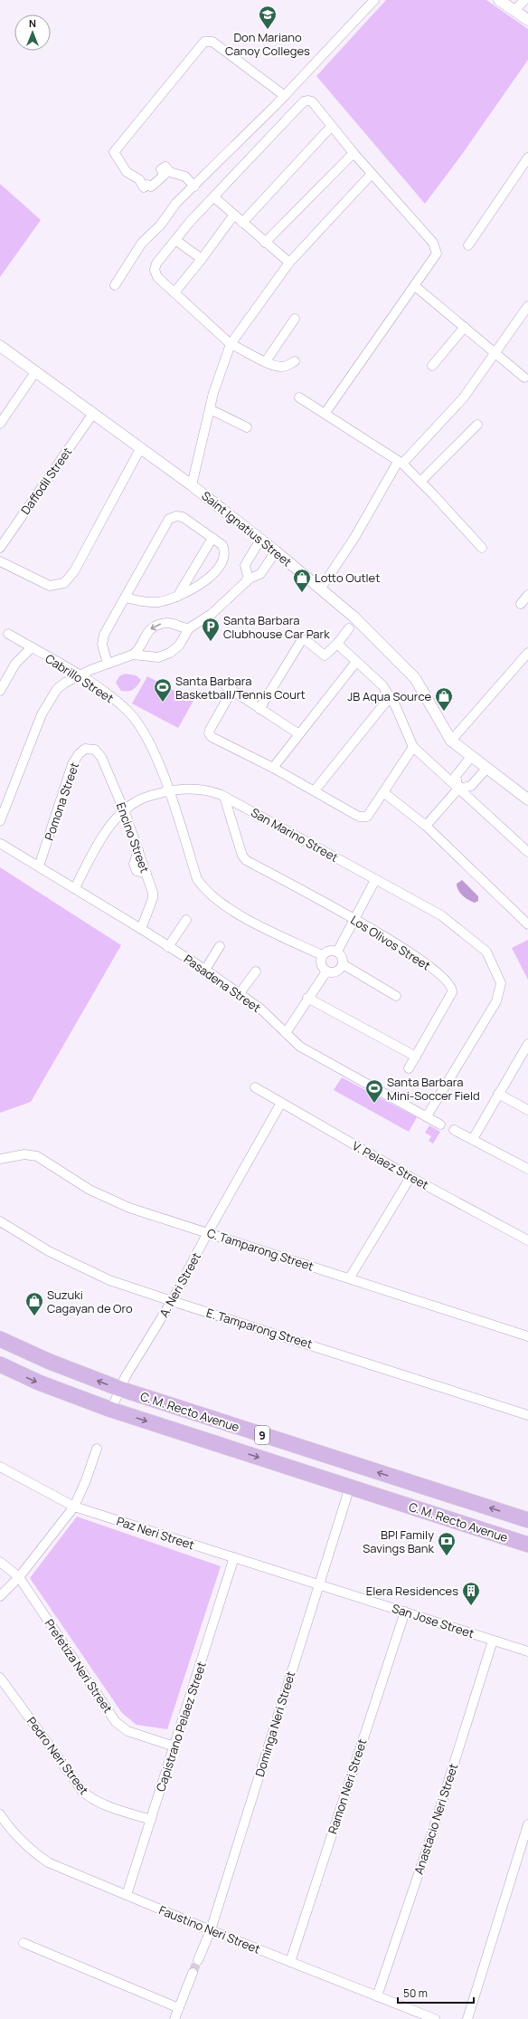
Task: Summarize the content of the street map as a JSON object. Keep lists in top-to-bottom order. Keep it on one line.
{"streets":{"highway":["C. M. Recto Avenue","9"],"street":["Daffodil Street","Saint Ignatius Street","Cabrillo Street","Pomona Street","San Marino Street","Encino Street","Los Olivos Street","Pasadena Street","V. Pelaez Street","C. Tamparong Street","A. Neri Street","E. Tamparong Street","Paz Neri Street","San Jose Street","Prefetiza Neri Street","Dominga Neri Street","Capistrano Pelaez Street","Pedro Neri Street","Ramon Neri Street","Anastacio Neri Street","Faustino Neri Street"]},"crossings":[["Daffodil Street","Saint Ignatius Street"],["Cabrillo Street","San Marino Street"],["Pomona Street","Encino Street"],["Pomona Street","Pasadena Street"],["San Marino Street","Encino Street"],["San Marino Street","Los Olivos Street"],["San Marino Street","Pasadena Street"],["Encino Street","Pasadena Street"],["V. Pelaez Street","A. Neri Street"],["C. Tamparong Street","A. Neri Street"],["A. Neri Street","E. Tamparong Street"],["A. Neri Street","C. M. Recto Avenue"],["C. M. Recto Avenue","Dominga Neri Street"],["Paz Neri Street","San Jose Street"],["Paz Neri Street","Dominga Neri Street"],["Paz Neri Street","Capistrano Pelaez Street"],["San Jose Street","Dominga Neri Street"],["San Jose Street","Ramon Neri Street"],["San Jose Street","Anastacio Neri Street"],["Prefetiza Neri Street","Capistrano Pelaez Street"],["Dominga Neri Street","Faustino Neri Street"],["Capistrano Pelaez Street","Pedro Neri Street"],["Capistrano Pelaez Street","Faustino Neri Street"],["Ramon Neri Street","Faustino Neri Street"],["Anastacio Neri Street","Faustino Neri Street"]],"places":{"school or university":["Don Mariano Canoy Colleges"],"shop":["Lotto Outlet","JB Aqua Source","Suzuki Cagayan de Oro"],"parking":["Santa Barbara Clubhouse Car Park"],"sports":["Santa Barbara Basketball/Tennis Court","Santa Barbara Mini-Soccer Field"],"bank":["BPI Family Savings Bank"],"building":["Elera Residences"]},"scale_bar":"50 m","north":"top"}
